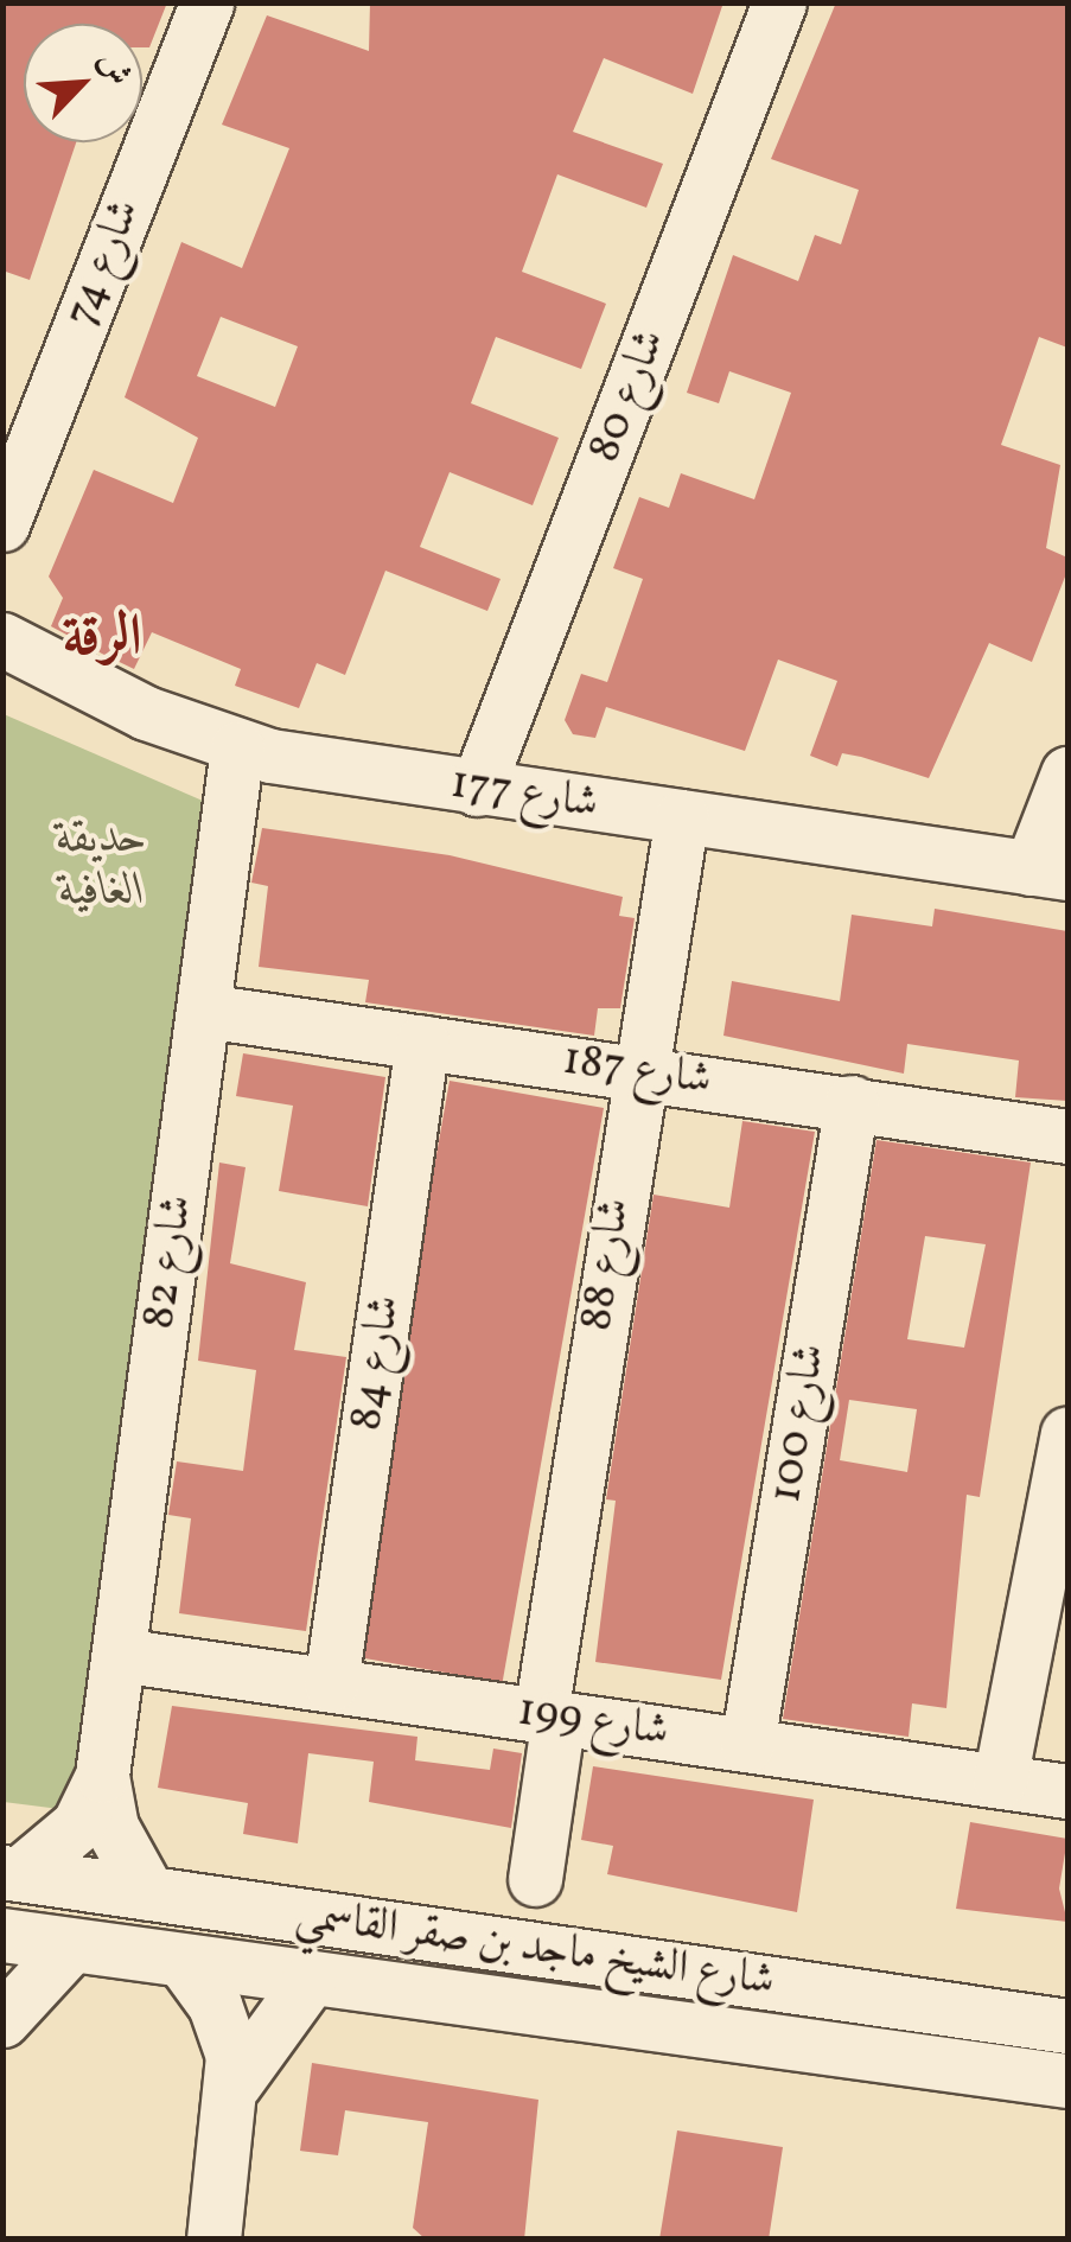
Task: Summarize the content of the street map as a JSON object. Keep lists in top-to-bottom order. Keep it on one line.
{"streets":{"street":["شارع 74","شارع 80","شارع 177","شارع 187","شارع 82","شارع 88","شارع 84","شارع 100","شارع 199","شارع الشيخ ماجد بن صقر القاسمي"]},"crossings":[["شارع 80","شارع 177"],["شارع 177","شارع 82"],["شارع 177","شارع 88"],["شارع 187","شارع 82"],["شارع 187","شارع 88"],["شارع 187","شارع 84"],["شارع 187","شارع 100"],["شارع 82","شارع 199"],["شارع 82","شارع الشيخ ماجد بن صقر القاسمي"],["شارع 88","شارع 199"],["شارع 84","شارع 199"],["شارع 100","شارع 199"]],"districts":["الرقة"],"parks":["حديقة الغافية"],"north":"top right"}
